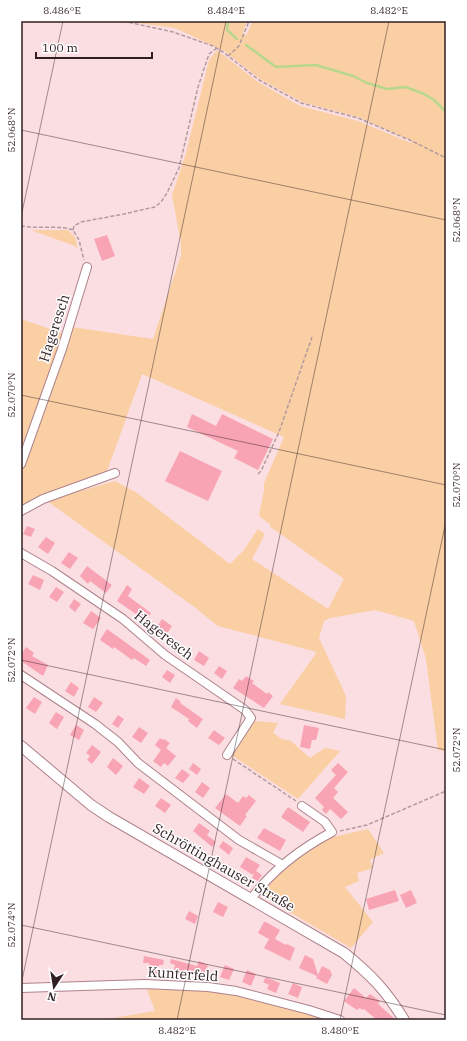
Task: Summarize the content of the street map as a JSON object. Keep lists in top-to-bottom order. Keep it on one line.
{"streets":{"main road":["Schröttinghauser Straße"],"street":["Hageresch","Kunterfeld"]},"scale_bar":"100 m","north":"bottom","coordinates":["8.486°E","8.484°E","8.482°E","52.068°N","52.070°N","52.072°N","52.074°N","8.480°E"]}
